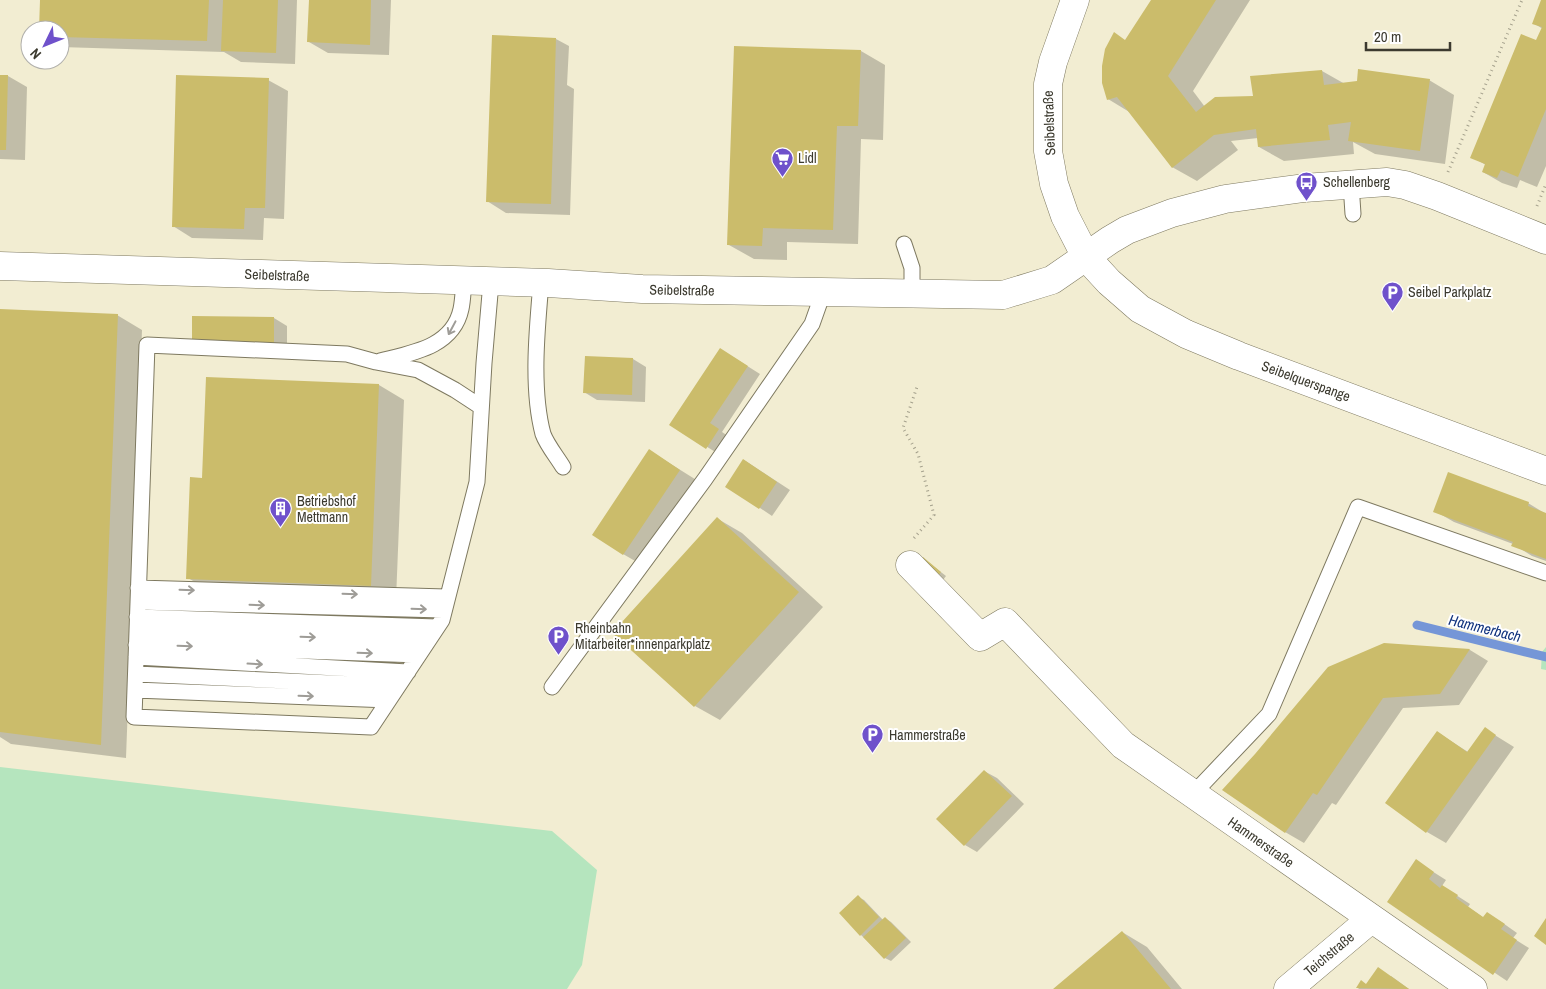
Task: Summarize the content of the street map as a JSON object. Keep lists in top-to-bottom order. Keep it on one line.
{"streets":{"street":["Seibelstraße","Seibelquerspange","Hammerstraße","Teichstraße"]},"crossings":[["Seibelstraße","Seibelquerspange"],["Hammerstraße","Teichstraße"]],"water":["Hammerbach"],"places":{"supermarket":["Lidl"],"bus stop":["Schellenberg"],"parking":["Seibel Parkplatz","Rheinbahn Mitarbeiter*innenparkplatz","Hammerstraße"],"building":["Betriebshof Mettmann"]},"scale_bar":"20 m","north":"bottom left"}
